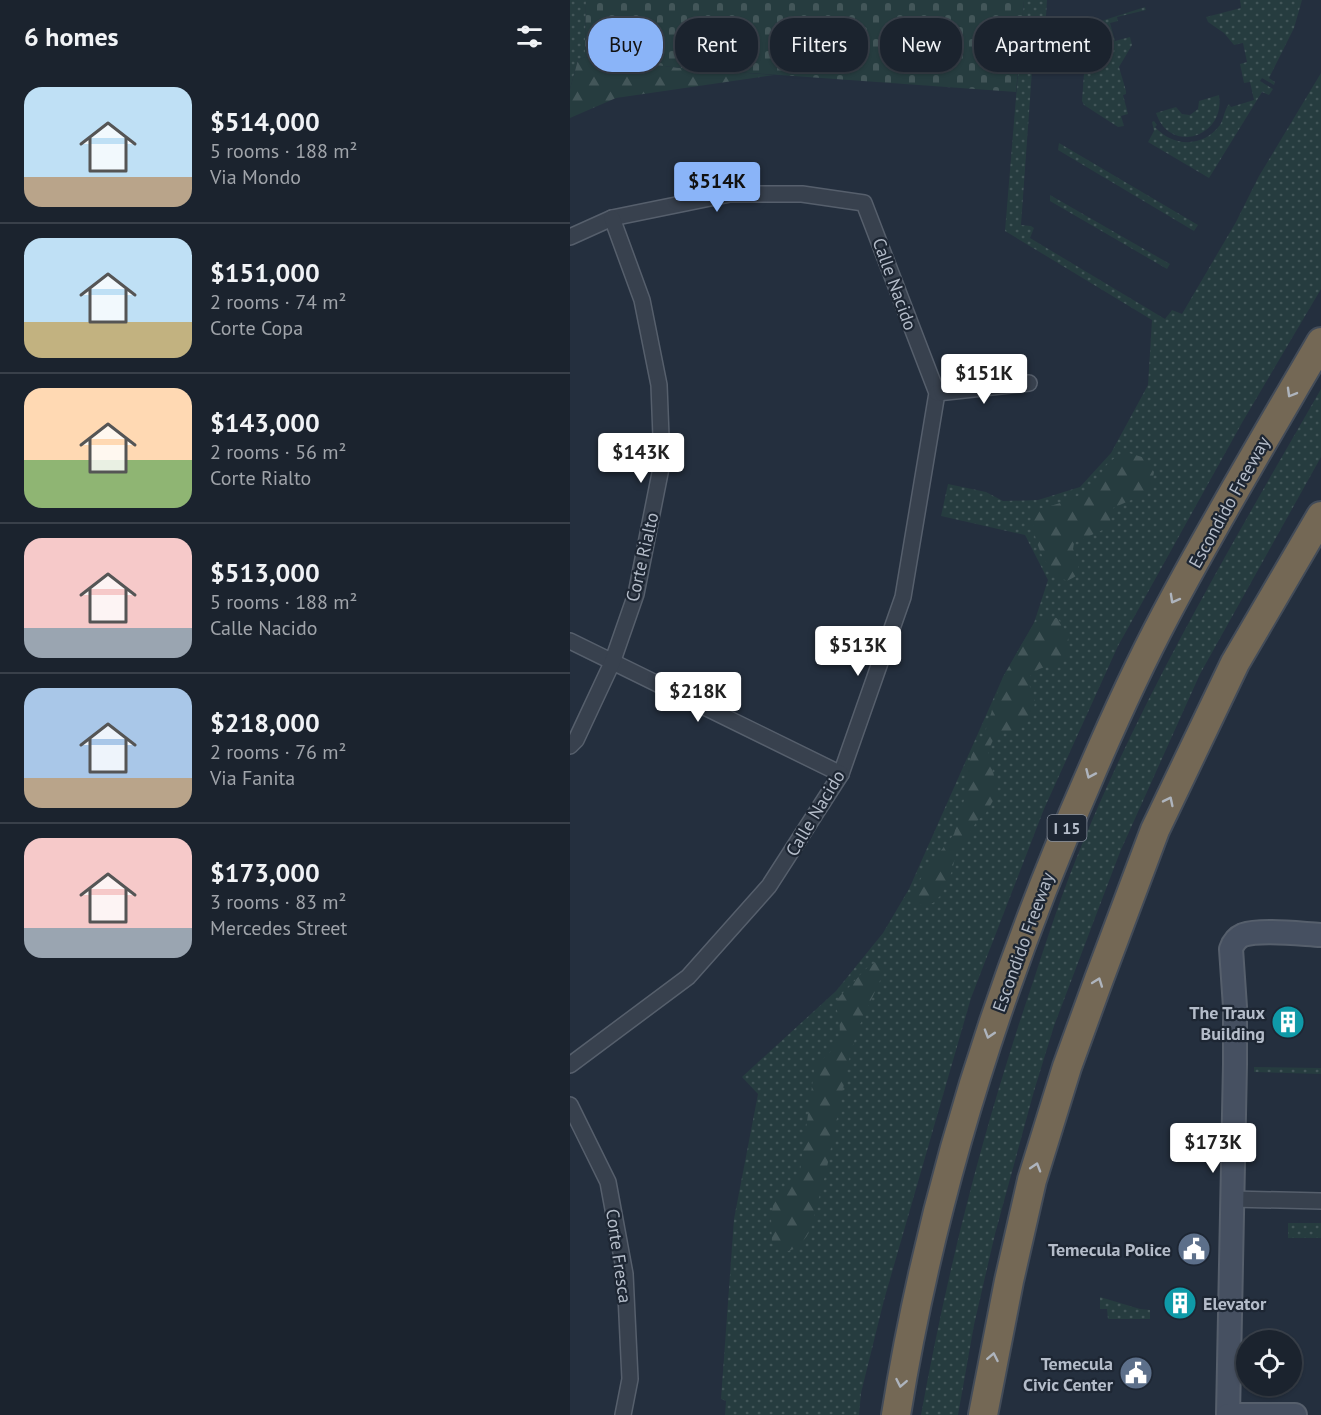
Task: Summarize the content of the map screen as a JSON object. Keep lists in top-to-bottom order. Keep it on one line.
{"streets":{"highway":["Escondido Freeway","I 15"],"street":["Calle Nacido","Corte Rialto","Corte Fresca"]},"crossings":[["Calle Nacido","Corte Rialto"]],"places":{"building":["The Traux Building","Elevator"],"public building":["Temecula Police","Temecula Civic Center"]},"page":{"heading":"6 homes","chip":["Buy","Rent","Filters","New","Apartment"],"list":[{"name":"$514,000","note":"5 rooms · 188 m² · Via Mondo"},{"name":"$151,000","note":"2 rooms · 74 m² · Corte Copa"},{"name":"$143,000","note":"2 rooms · 56 m² · Corte Rialto"},{"name":"$513,000","note":"5 rooms · 188 m² · Calle Nacido"},{"name":"$218,000","note":"2 rooms · 76 m² · Via Fanita"},{"name":"$173,000","note":"3 rooms · 83 m² · Mercedes Street"}],"price":["$514K","$151K","$143K","$513K","$218K","$173K"]}}
